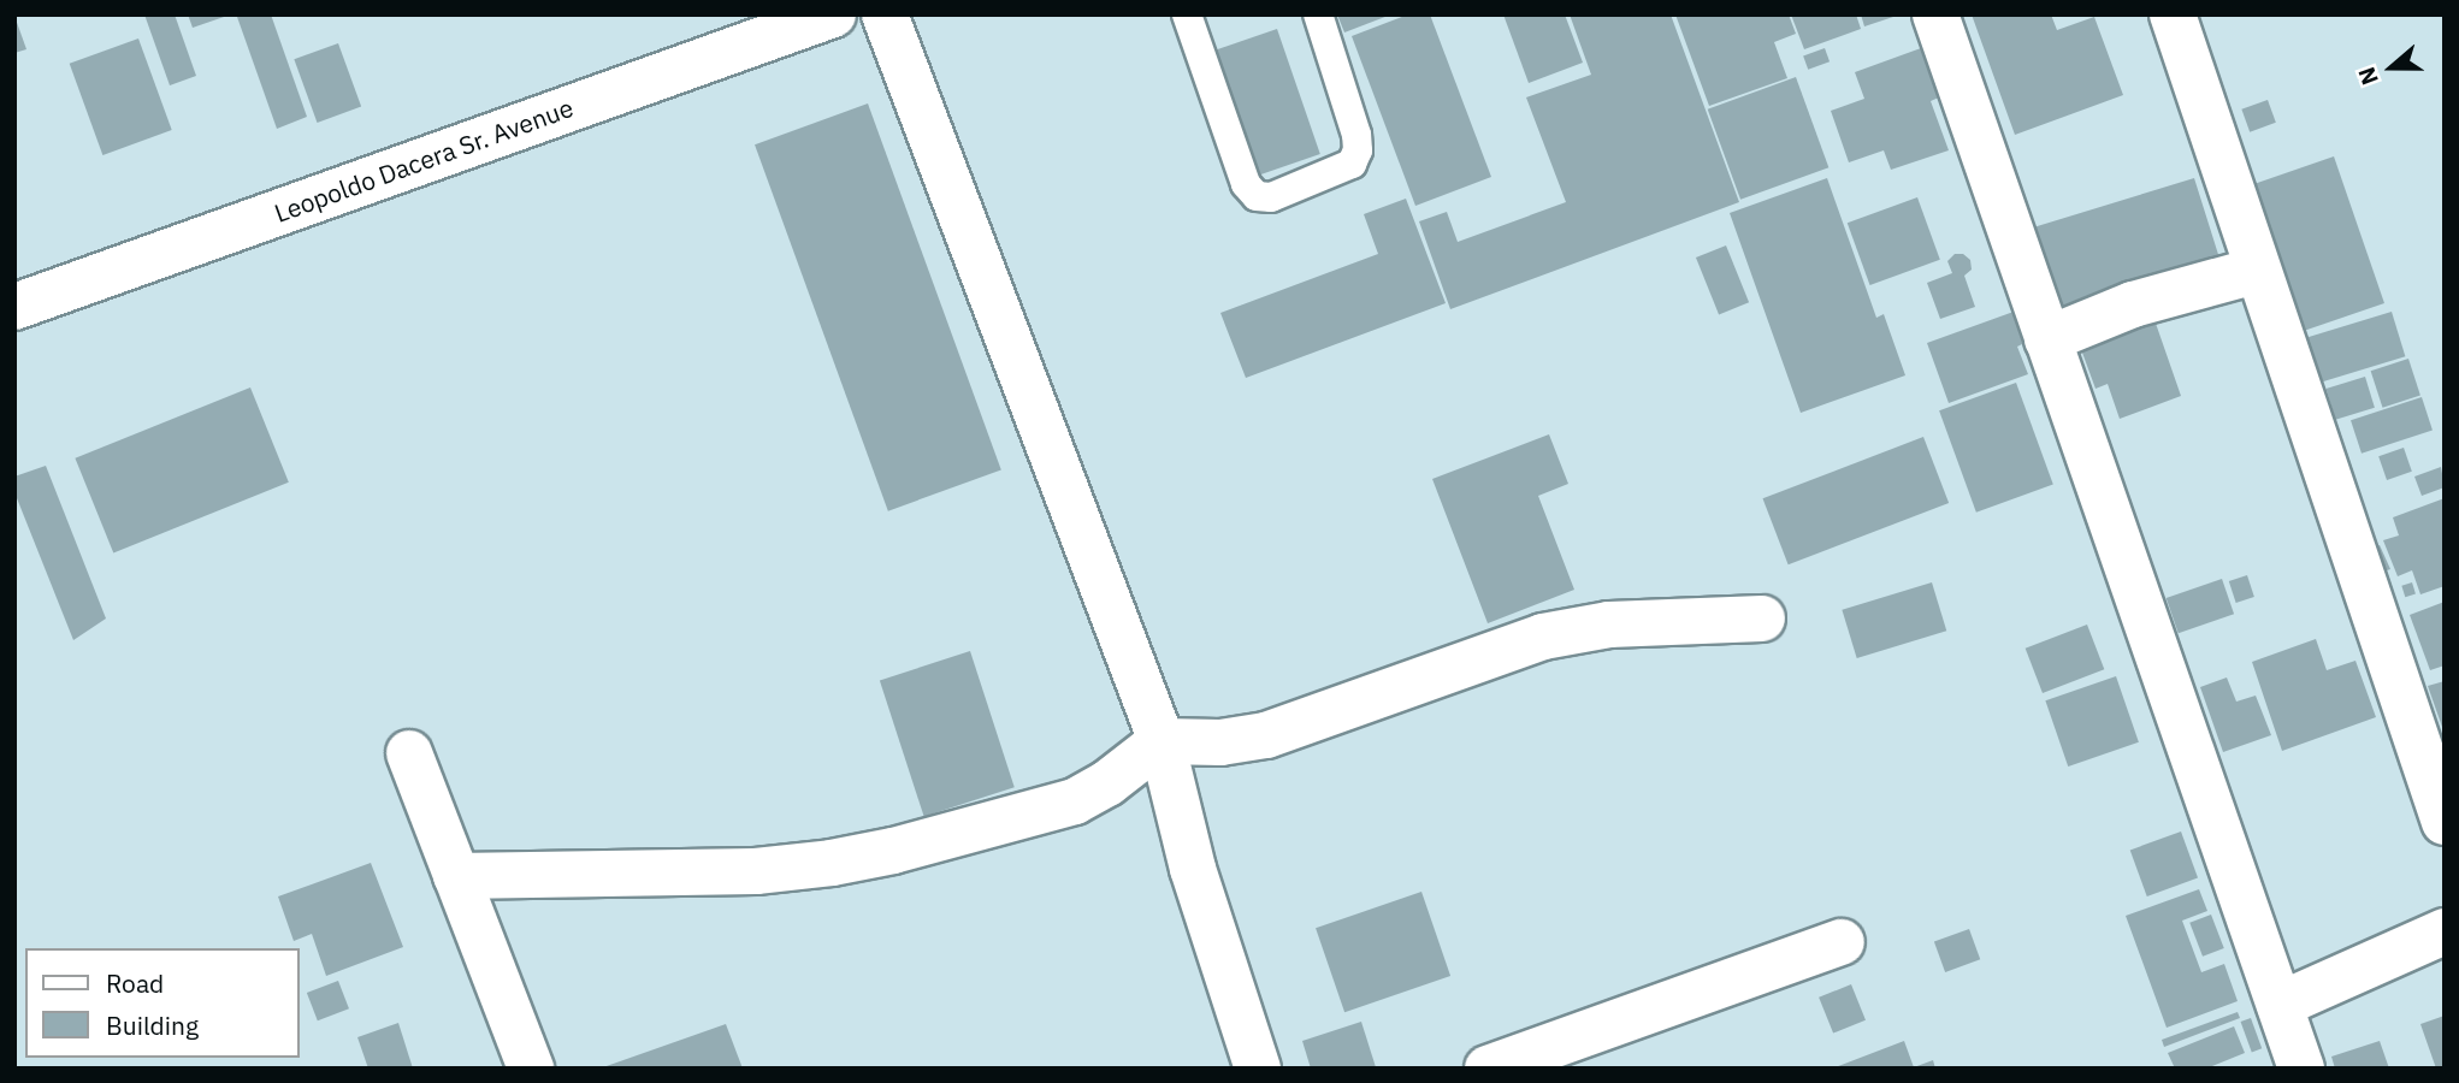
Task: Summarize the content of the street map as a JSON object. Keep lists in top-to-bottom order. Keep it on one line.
{"streets":{"street":["Leopoldo Dacera Sr. Avenue"]},"legend":["Road","Building"],"north":"left"}
